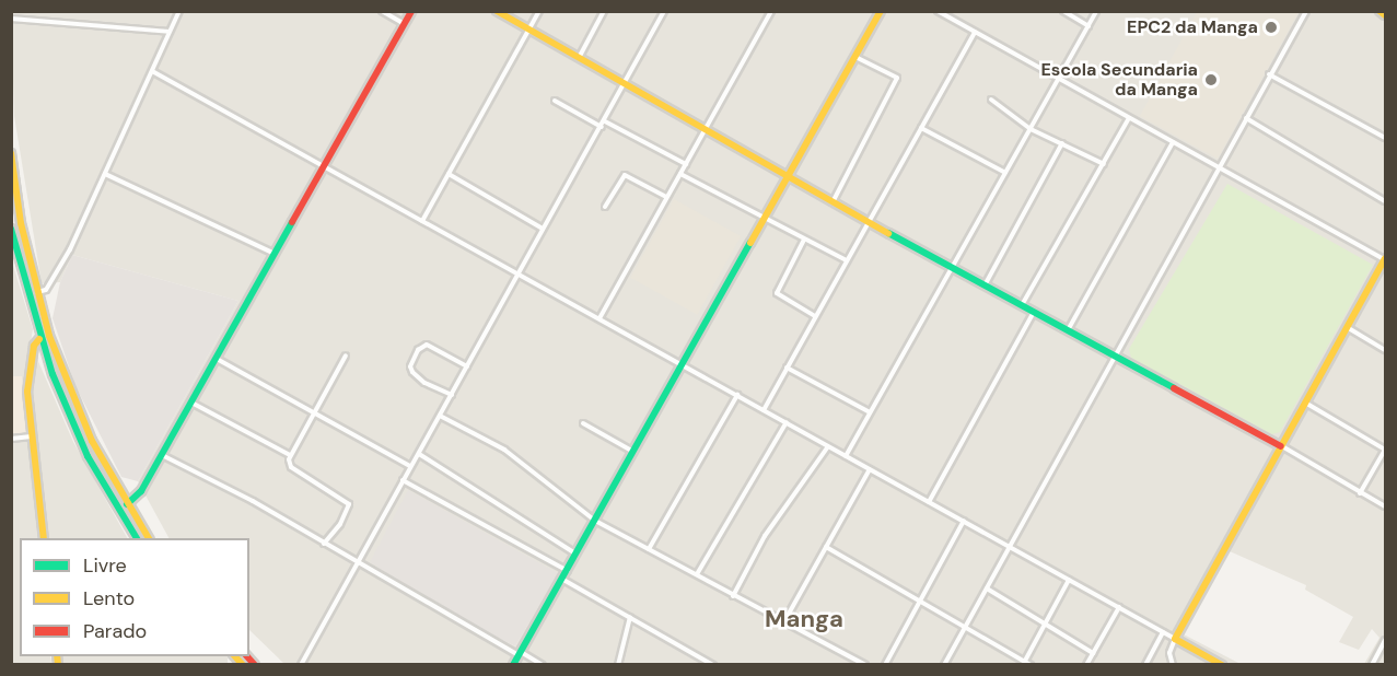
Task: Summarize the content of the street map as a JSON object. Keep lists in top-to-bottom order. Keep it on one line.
{"districts":["Manga"],"places":["EPC2 da Manga","Escola Secundaria da Manga"],"legend":["Livre","Lento","Parado"]}
